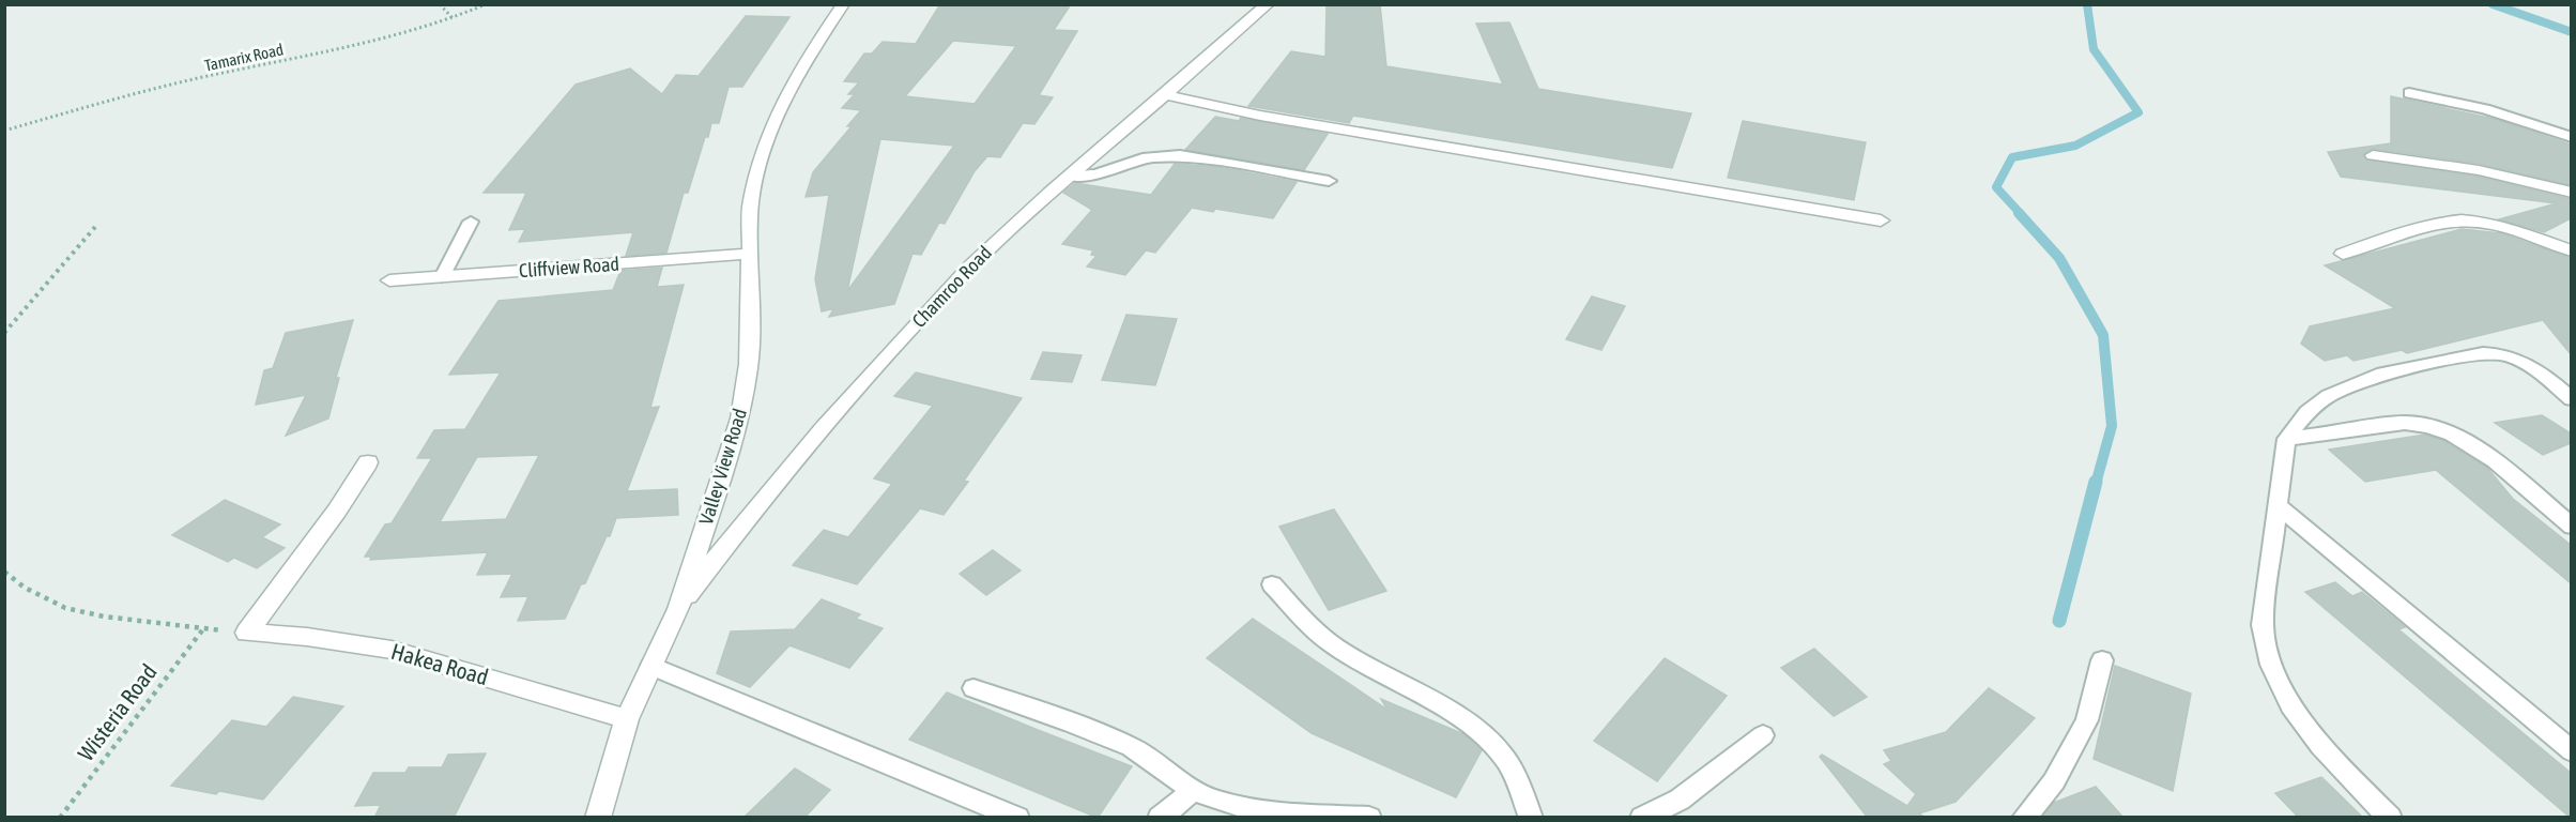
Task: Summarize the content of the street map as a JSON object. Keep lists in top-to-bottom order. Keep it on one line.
{"streets":{"street":["Cliffview Road","Chamroo Road","Valley View Road","Hakea Road"],"path":["Tamarix Road","Wisteria Road"]},"crossings":[["Cliffview Road","Valley View Road"],["Chamroo Road","Valley View Road"],["Valley View Road","Hakea Road"]]}
